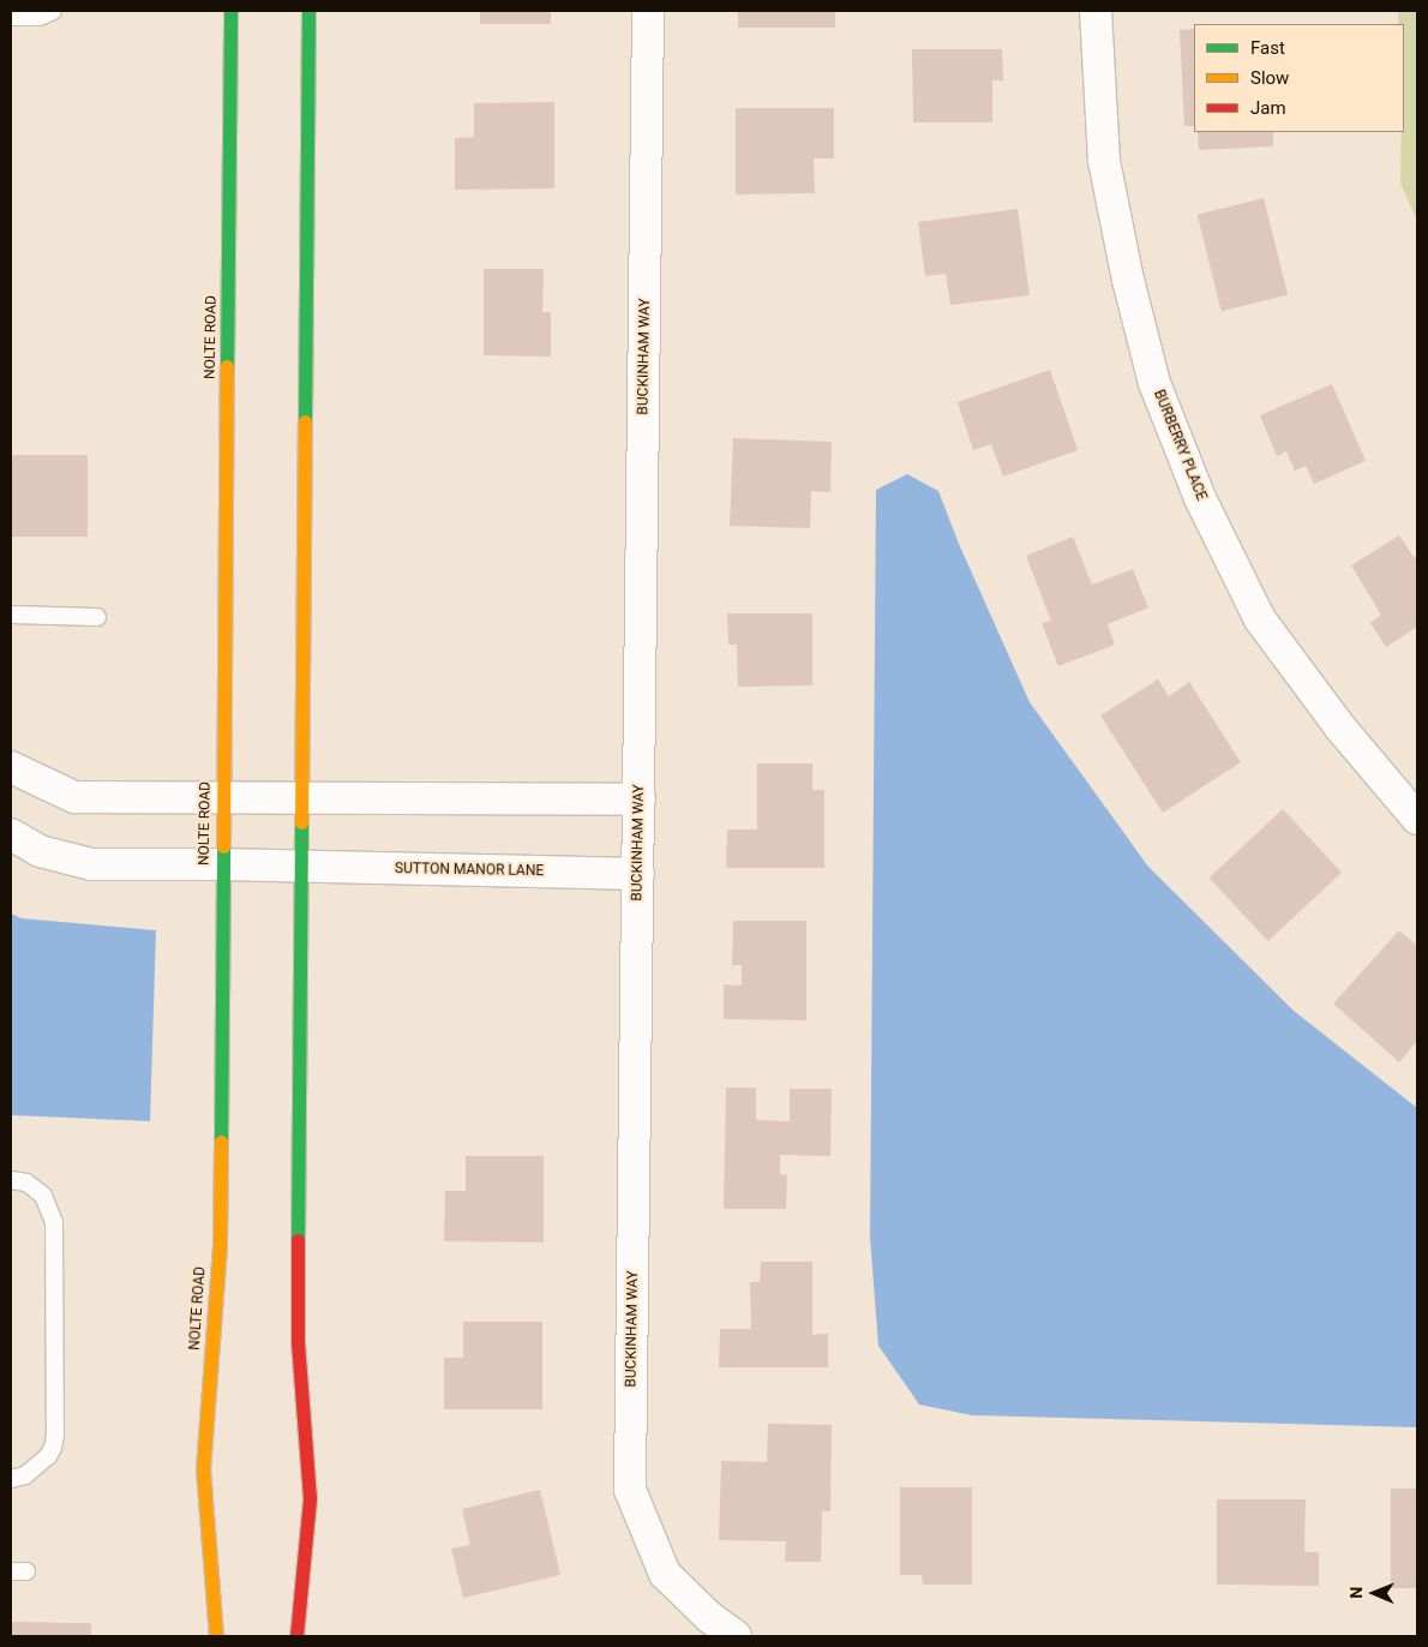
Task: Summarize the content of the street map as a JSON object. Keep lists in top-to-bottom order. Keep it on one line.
{"streets":{"street":["NOLTE ROAD","BUCKINHAM WAY","BURBERRY PLACE","SUTTON MANOR LANE"]},"crossings":[["NOLTE ROAD","SUTTON MANOR LANE"],["BUCKINHAM WAY","SUTTON MANOR LANE"]],"legend":["Fast","Slow","Jam"],"north":"left"}
